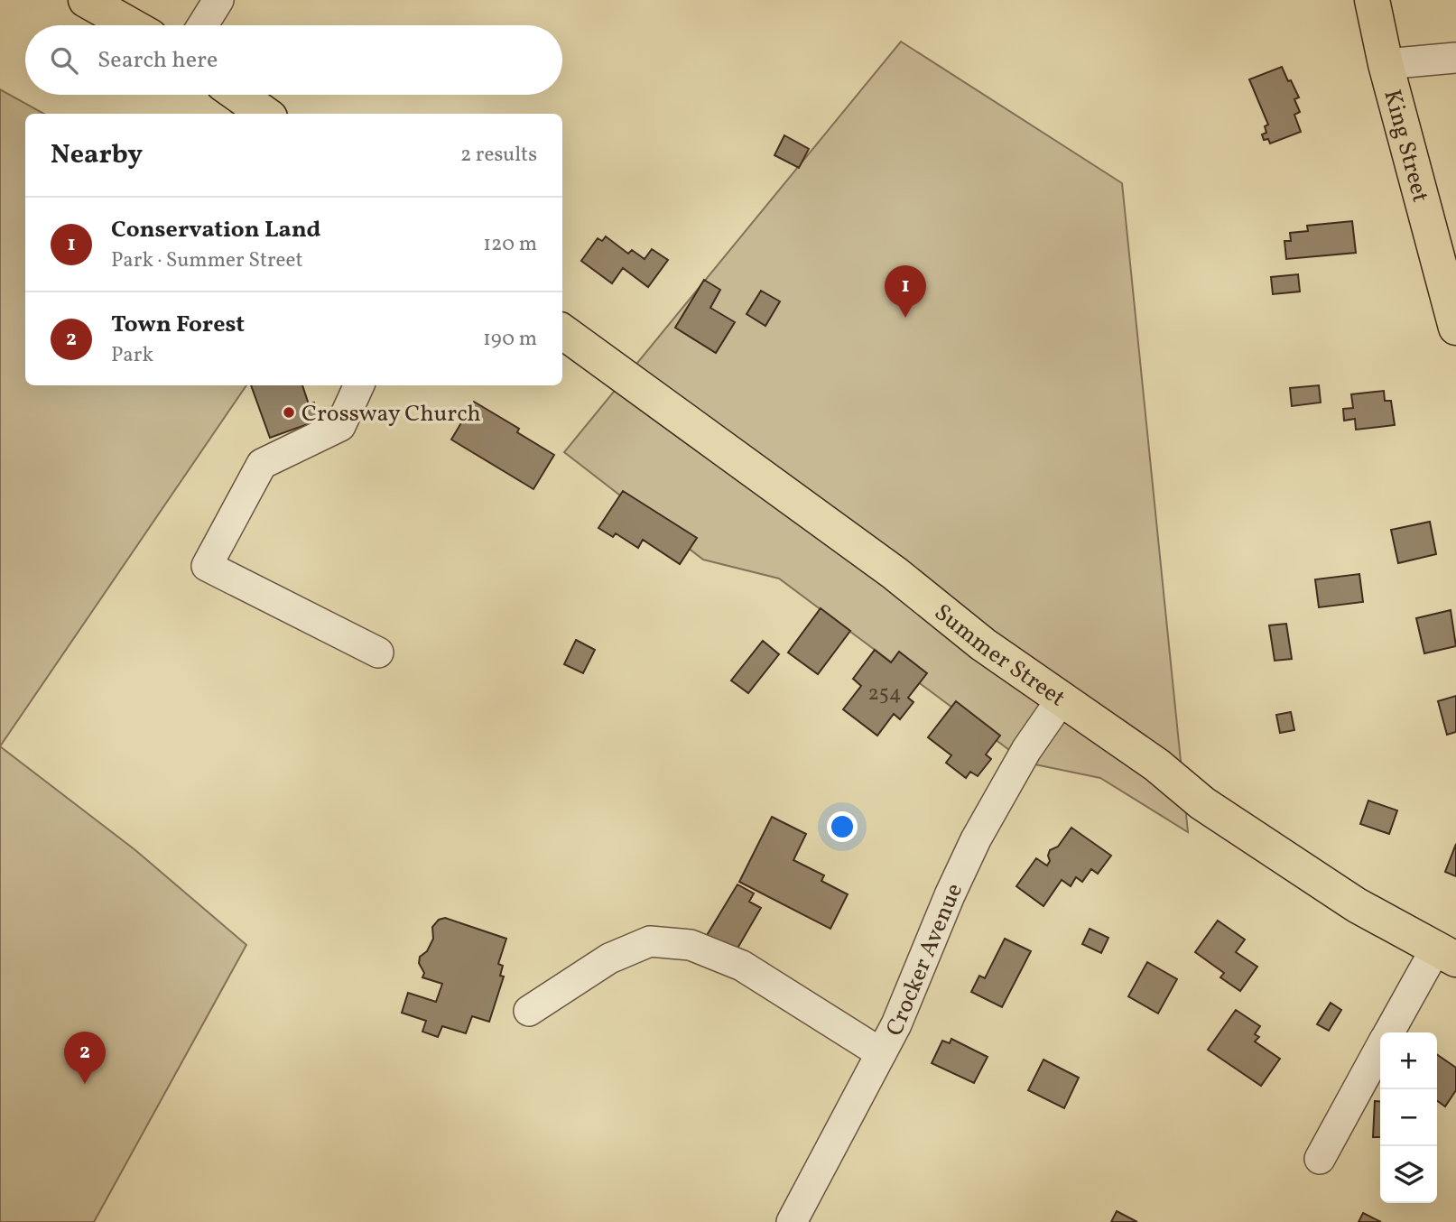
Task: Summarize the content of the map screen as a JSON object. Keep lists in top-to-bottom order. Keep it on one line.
{"streets":{"main road":["King Street","Summer Street"],"street":["Crocker Avenue"]},"crossings":[["Summer Street","Crocker Avenue"]],"places":["Crossway Church"],"house_numbers":["254"],"page":{"search":"Search here","heading":["Nearby","2 results"],"list":[{"mark":"1","name":"Conservation Land","note":"Park · Summer Street","value":"120 m"},{"mark":"2","name":"Town Forest","note":"Park","value":"190 m"}],"pins":["1","2"],"map_buttons":["+","−"]}}
